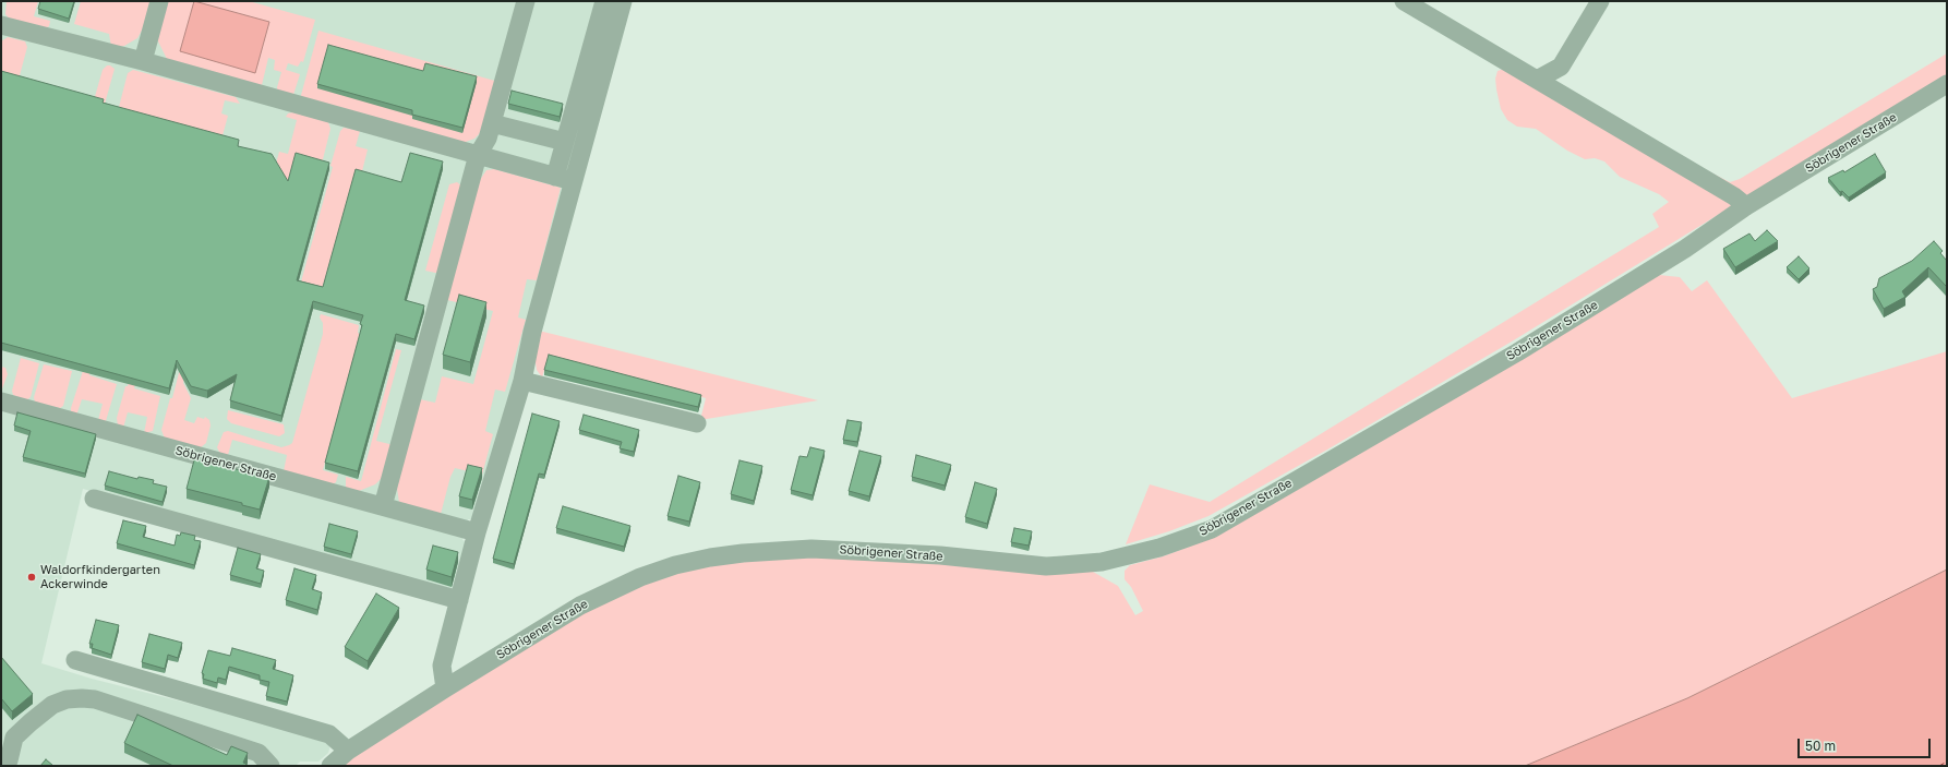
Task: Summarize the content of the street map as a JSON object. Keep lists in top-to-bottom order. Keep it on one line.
{"streets":{"street":["Söbrigener Straße"]},"places":["Waldorfkindergarten Ackerwinde"],"scale_bar":"50 m"}
